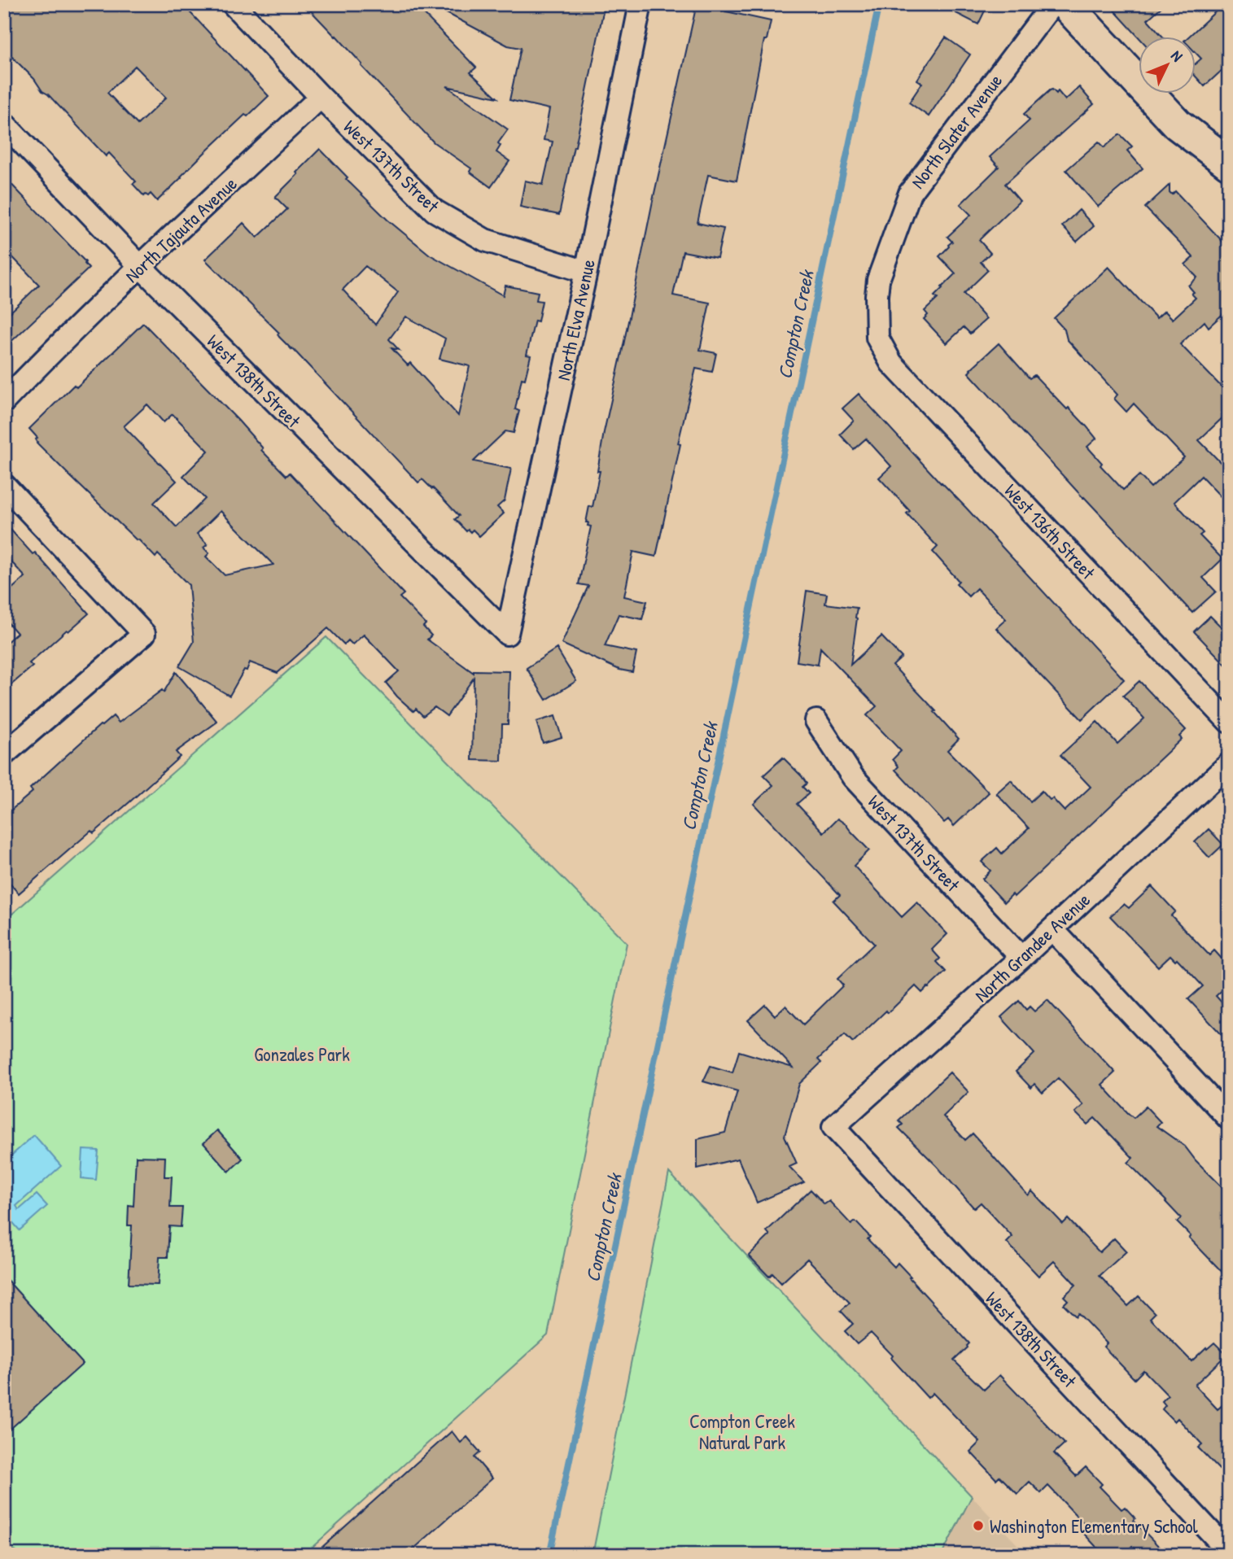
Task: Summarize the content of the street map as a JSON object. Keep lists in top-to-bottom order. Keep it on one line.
{"streets":{"street":["North Slater Avenue","West 137th Street","North Tajauta Avenue","North Elva Avenue","West 138th Street","West 136th Street","North Grandee Avenue"]},"crossings":[["North Slater Avenue","West 136th Street"],["West 137th Street","North Tajauta Avenue"],["West 137th Street","North Elva Avenue"],["West 137th Street","North Grandee Avenue"],["North Tajauta Avenue","West 138th Street"],["North Elva Avenue","West 138th Street"],["West 138th Street","North Grandee Avenue"]],"water":["Compton Creek"],"parks":["Gonzales Park","Compton Creek Natural Park"],"places":["Washington Elementary School"],"north":"top right"}
